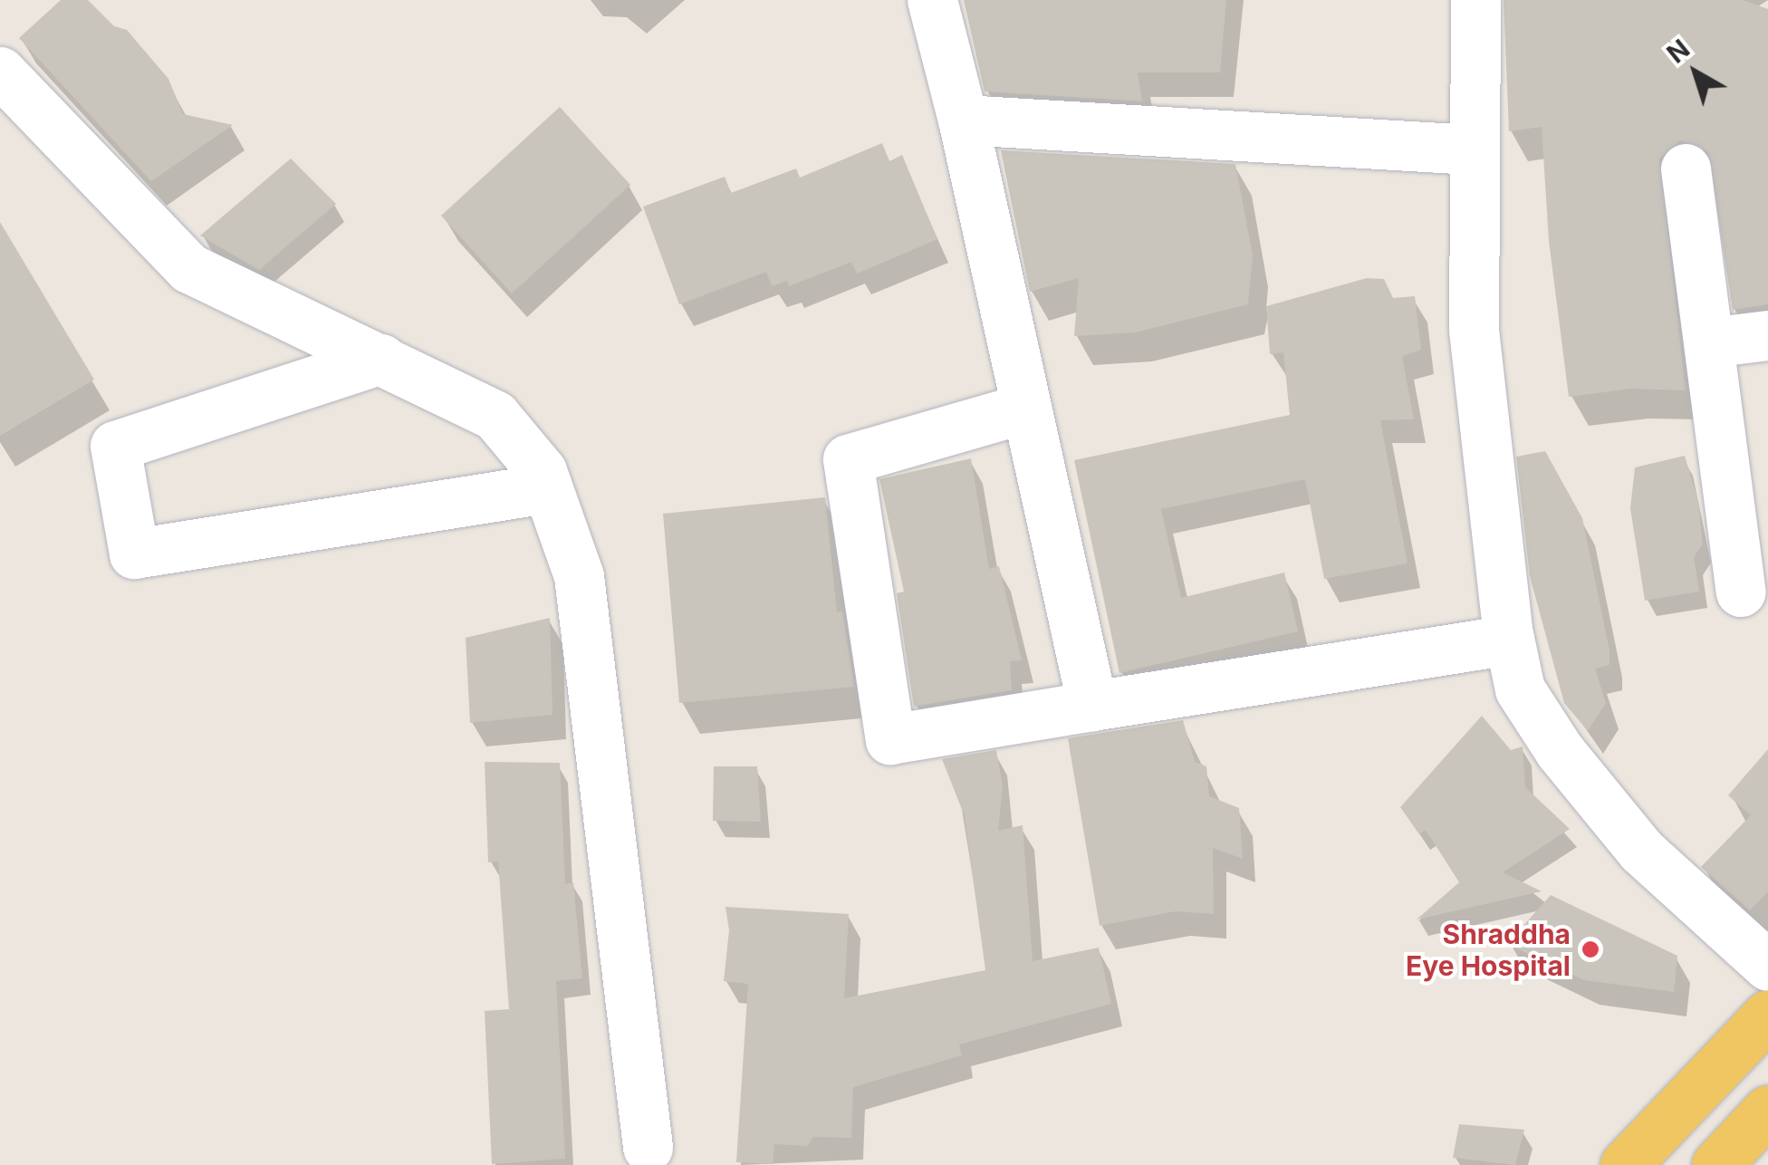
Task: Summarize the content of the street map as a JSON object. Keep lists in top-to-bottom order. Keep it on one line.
{"places":["Shraddha Eye Hospital"],"north":"top left"}
